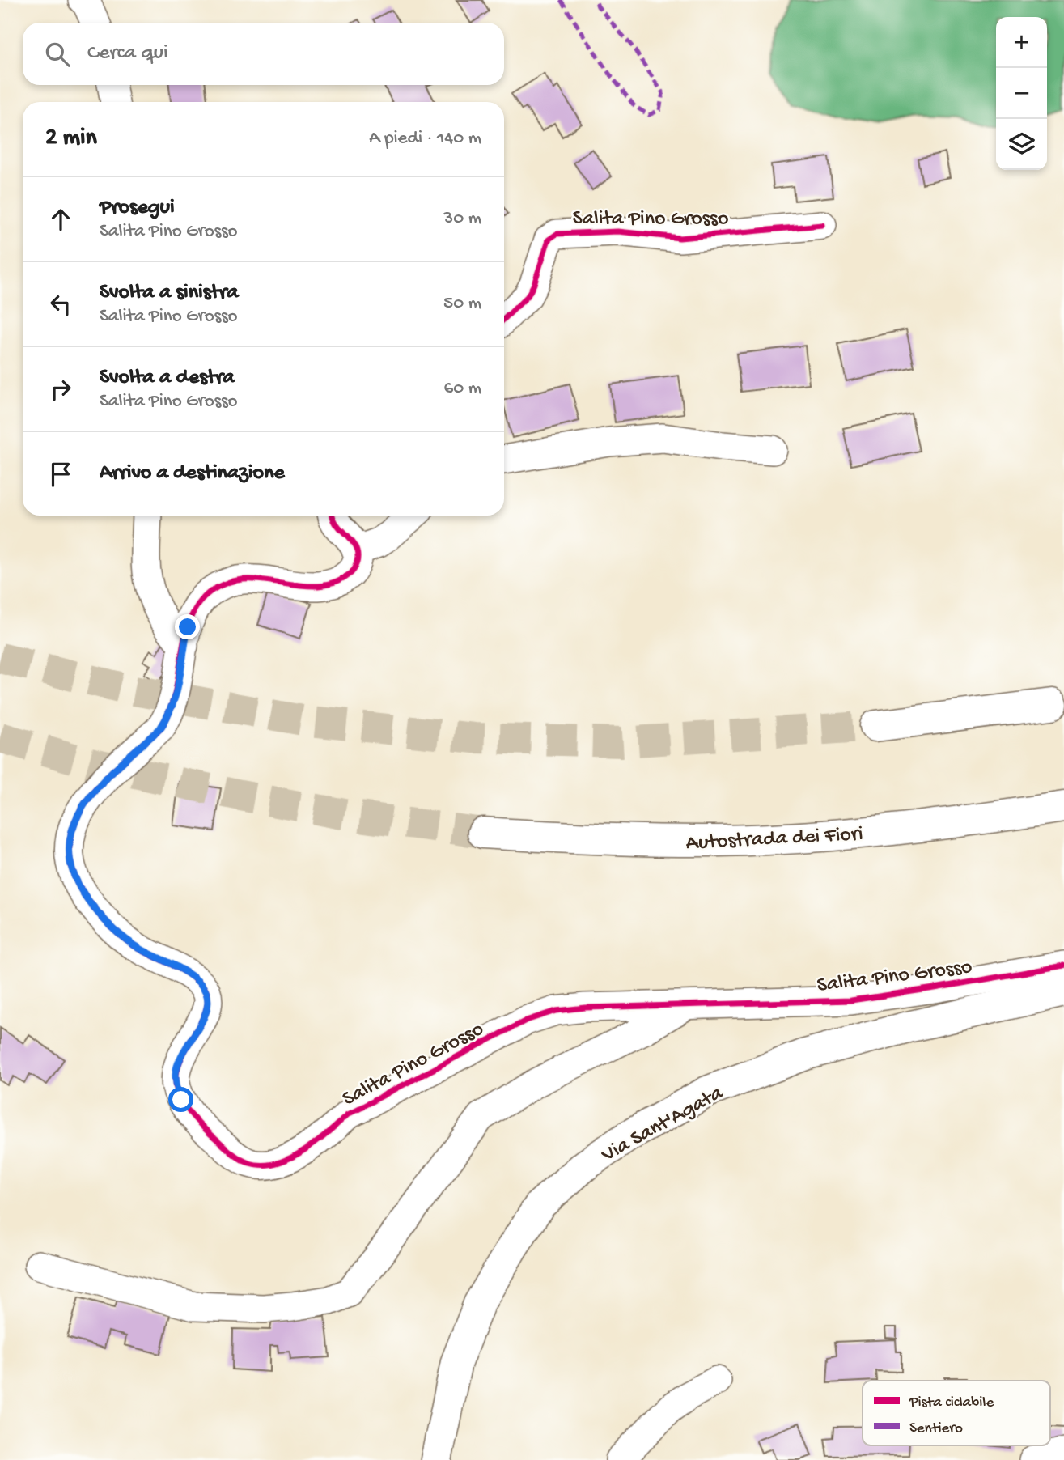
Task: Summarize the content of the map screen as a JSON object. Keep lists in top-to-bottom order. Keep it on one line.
{"streets":{"main road":["Autostrada dei Fiori","Via Sant'Agata"],"street":["Salita Pino Grosso"]},"legend":["Pista ciclabile","Sentiero"],"page":{"map_buttons":["+","−"],"search":"Cerca qui","heading":["2 min","A piedi · 140 m"],"list":[["Prosegui","Salita Pino Grosso","30 m"],["Svolta a sinistra","Salita Pino Grosso","50 m"],["Svolta a destra","Salita Pino Grosso","60 m"],"Arrivo a destinazione"]}}
